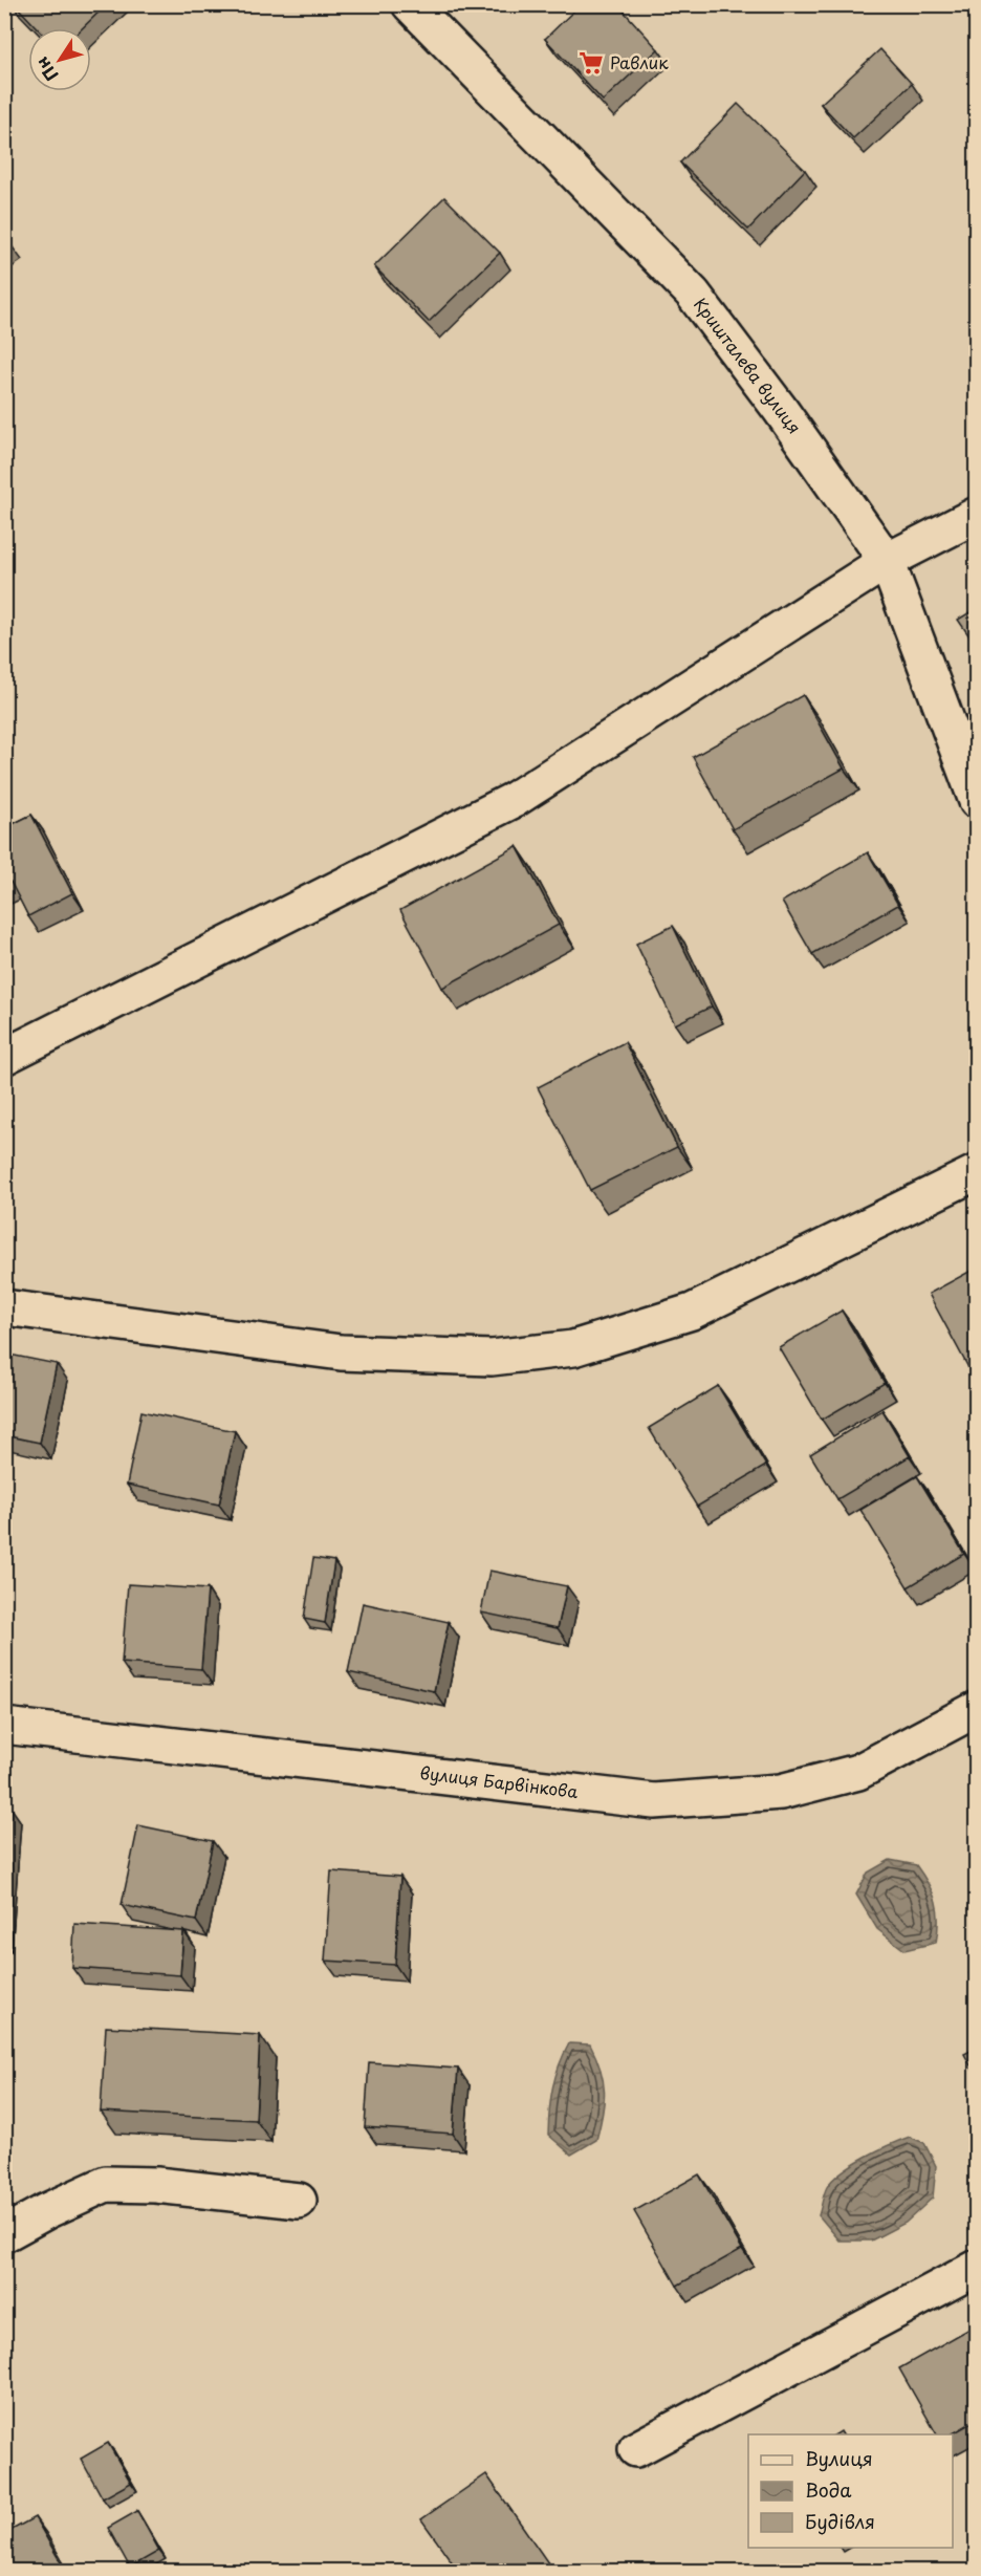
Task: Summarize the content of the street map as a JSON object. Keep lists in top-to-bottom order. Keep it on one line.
{"streets":{"street":["Кришталева вулиця","вулиця Барвінкова"]},"places":{"supermarket":["Равлик"]},"legend":["Вулиця","Вода","Будівля"],"north":"bottom left"}
